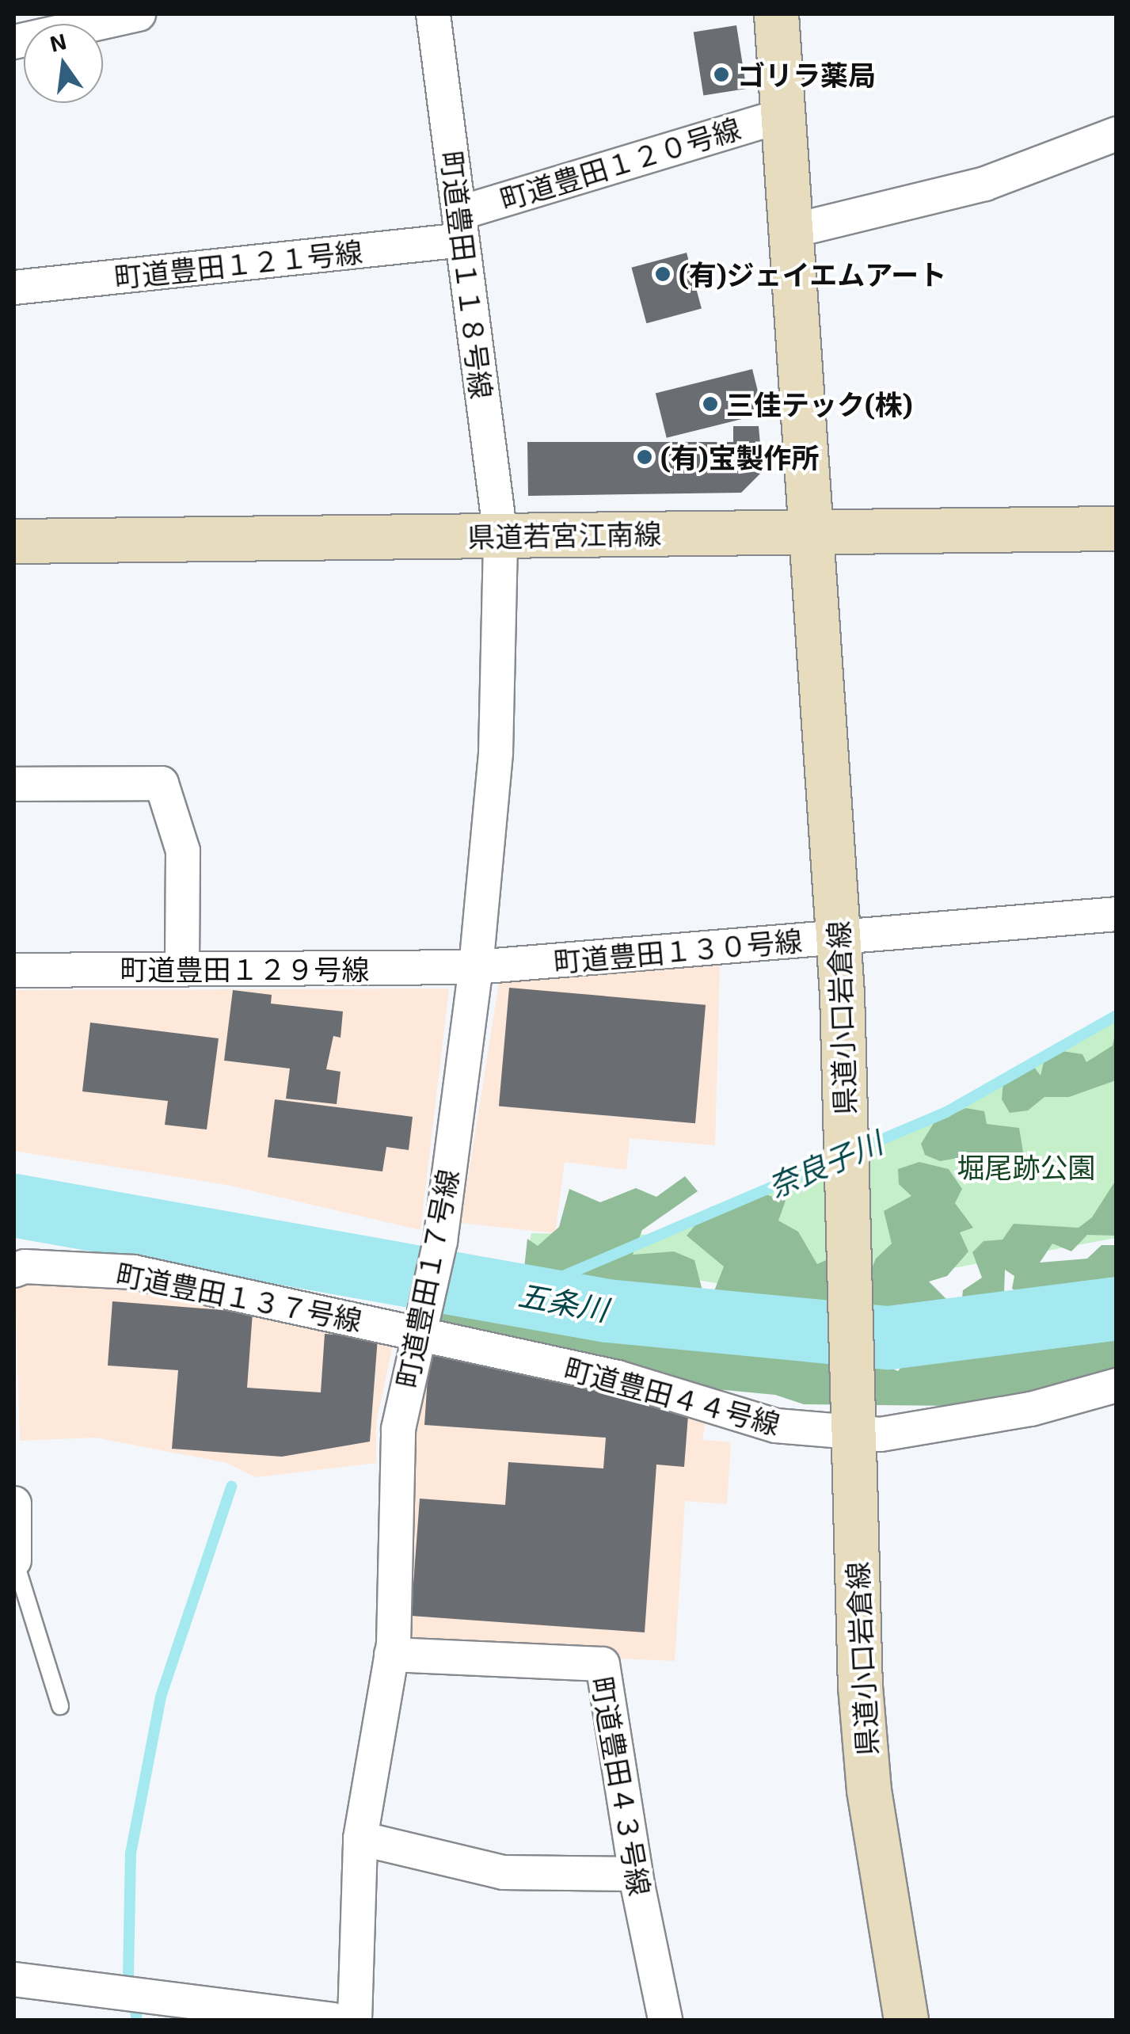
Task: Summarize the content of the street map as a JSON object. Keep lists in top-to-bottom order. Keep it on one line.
{"streets":{"main road":["県道若宮江南線","県道小口岩倉線"],"street":["町道豊田１２０号線","町道豊田１２１号線","町道豊田１１８号線","町道豊田１３０号線","町道豊田１２９号線","町道豊田１７号線","町道豊田１３７号線","町道豊田４４号線","町道豊田４３号線"]},"crossings":[["町道豊田１２０号線","町道豊田１２１号線"],["町道豊田１２０号線","町道豊田１１８号線"],["町道豊田１２０号線","県道小口岩倉線"],["町道豊田１２１号線","町道豊田１１８号線"],["町道豊田１１８号線","県道若宮江南線"],["町道豊田１１８号線","町道豊田１７号線"],["県道若宮江南線","県道小口岩倉線"],["県道若宮江南線","町道豊田１７号線"],["町道豊田１３０号線","町道豊田１２９号線"],["町道豊田１３０号線","県道小口岩倉線"],["町道豊田１３０号線","町道豊田１７号線"],["町道豊田１２９号線","町道豊田１７号線"],["県道小口岩倉線","町道豊田４４号線"],["町道豊田１７号線","町道豊田１３７号線"],["町道豊田１７号線","町道豊田４４号線"],["町道豊田１７号線","町道豊田４３号線"],["町道豊田１３７号線","町道豊田４４号線"]],"water":["奈良子川","五条川"],"parks":["堀尾跡公園"],"places":["ゴリラ薬局","(有)ジェイエムアート","三佳テック(株)","(有)宝製作所"],"north":"top"}
